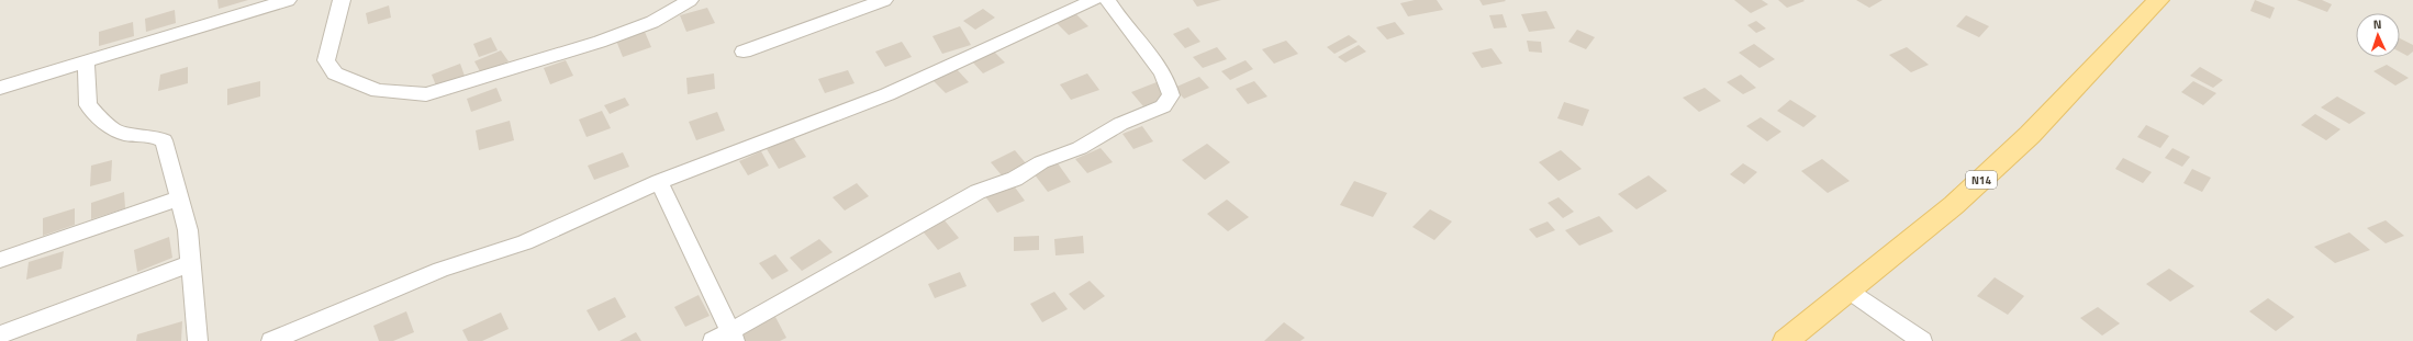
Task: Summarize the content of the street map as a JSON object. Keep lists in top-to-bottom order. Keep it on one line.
{"streets":{"main road":["N14"]},"north":"top"}
